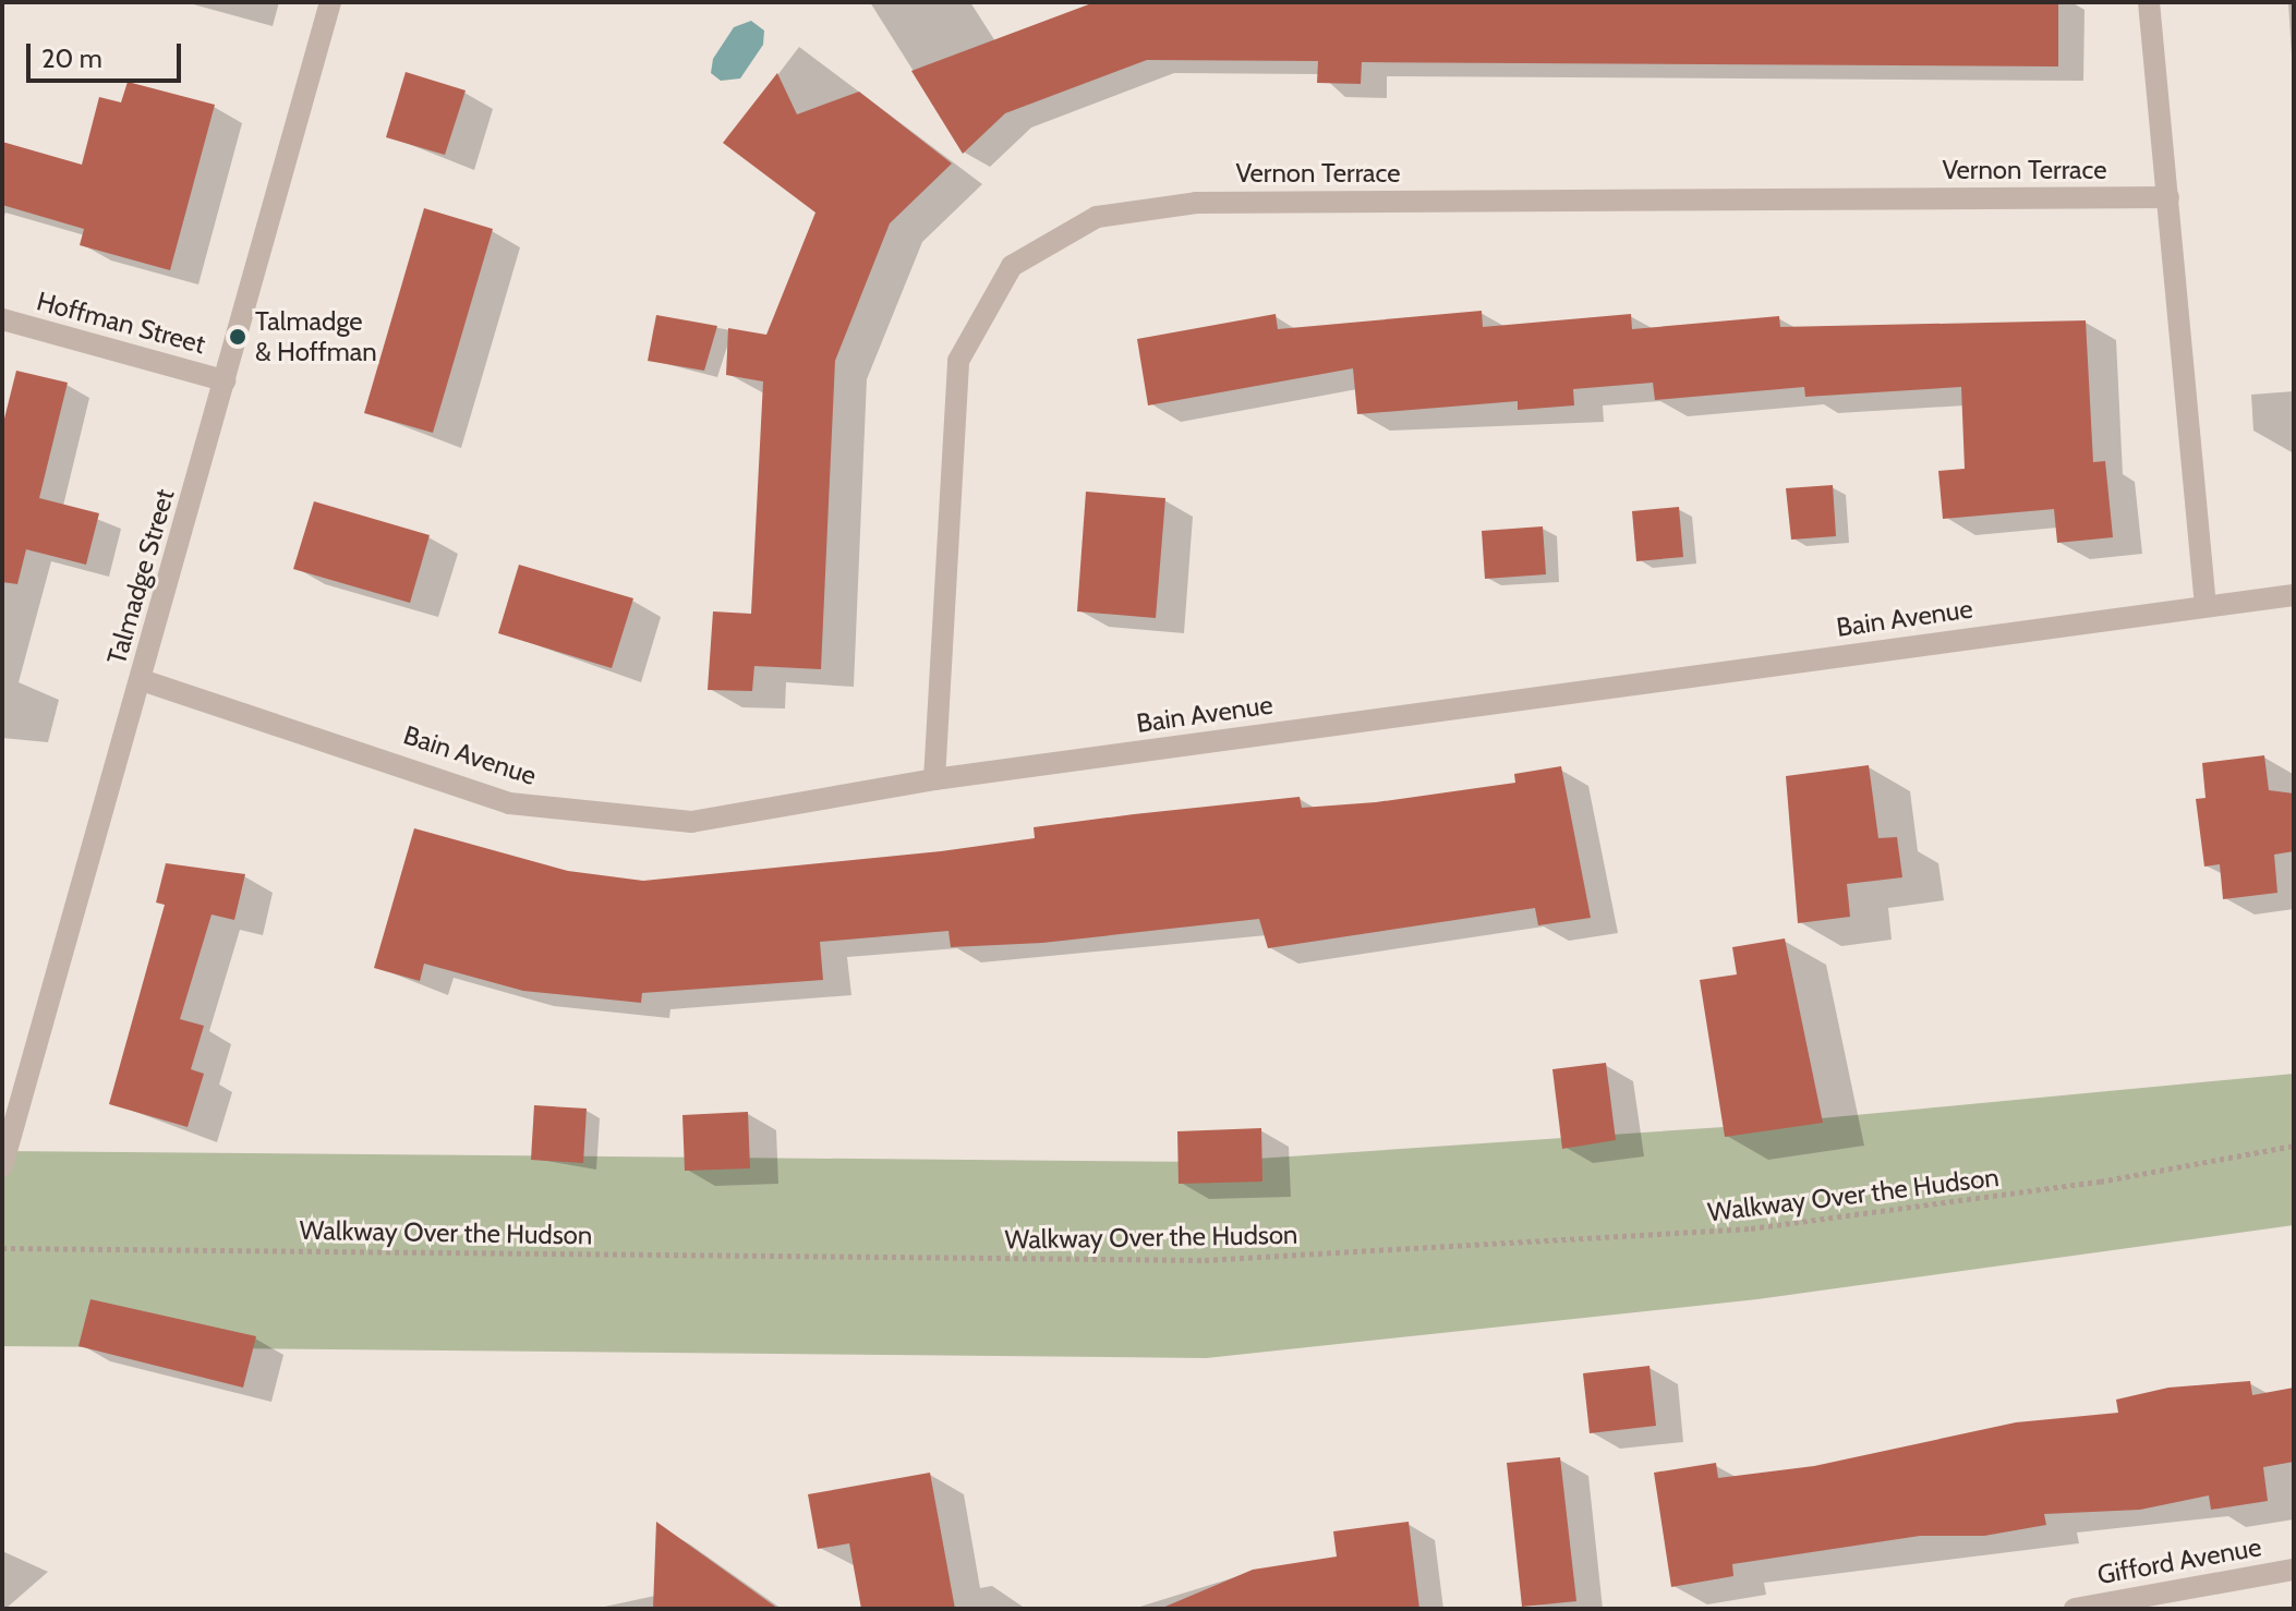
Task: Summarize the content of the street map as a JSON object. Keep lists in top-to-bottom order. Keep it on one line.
{"streets":{"street":["Vernon Terrace","Hoffman Street","Talmadge Street","Bain Avenue","Gifford Avenue"],"path":["Walkway Over the Hudson"]},"crossings":[["Vernon Terrace","Bain Avenue"],["Hoffman Street","Talmadge Street"],["Talmadge Street","Bain Avenue"]],"places":["Talmadge & Hoffman"],"scale_bar":"20 m"}
